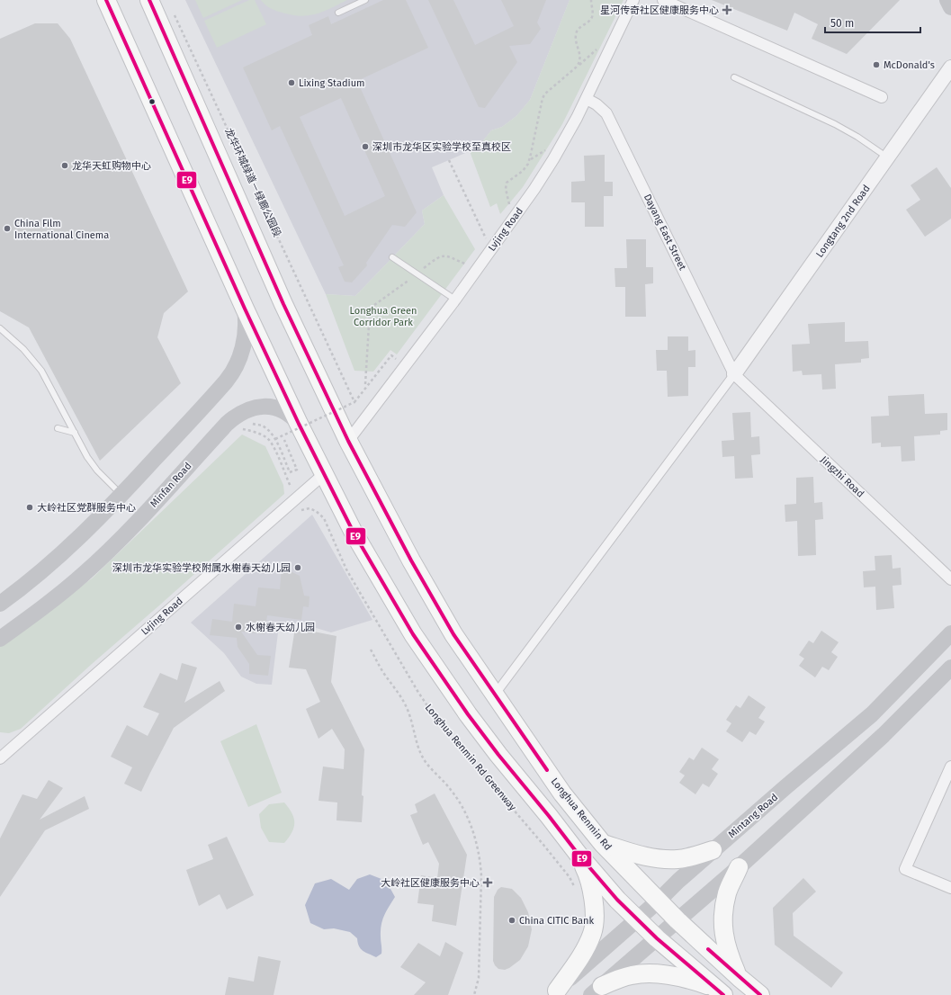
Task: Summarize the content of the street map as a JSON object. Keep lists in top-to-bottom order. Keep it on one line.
{"streets":{"main road":["Minfan Road","Longhua Renmin Rd","Mintang Road"],"street":["Longtang 2nd Road","Lvjing Road","Dayang East Street","Jingzhi Road"],"path":["龙华环城绿道－绿廊公园段","Longhua Renmin Rd Greenway"]},"crossings":[["Longtang 2nd Road","Dayang East Street"],["Longtang 2nd Road","Jingzhi Road"],["Lvjing Road","Dayang East Street"],["Lvjing Road","Longhua Renmin Rd"],["Dayang East Street","Jingzhi Road"],["Longhua Renmin Rd","Mintang Road"]],"parks":["Longhua Green Corridor Park"],"places":{"health":["星河传奇社区健康服务中心","大岭社区健康服务中心"],"other":["McDonald's","Lixing Stadium","深圳市龙华区实验学校至真校区","龙华天虹购物中心","China Film International Cinema","大岭社区党群服务中心","深圳市龙华实验学校附属水榭春天幼儿园","水榭春天幼儿园","China CITIC Bank"]},"lines":["transit line E9"],"scale_bar":"50 m"}
